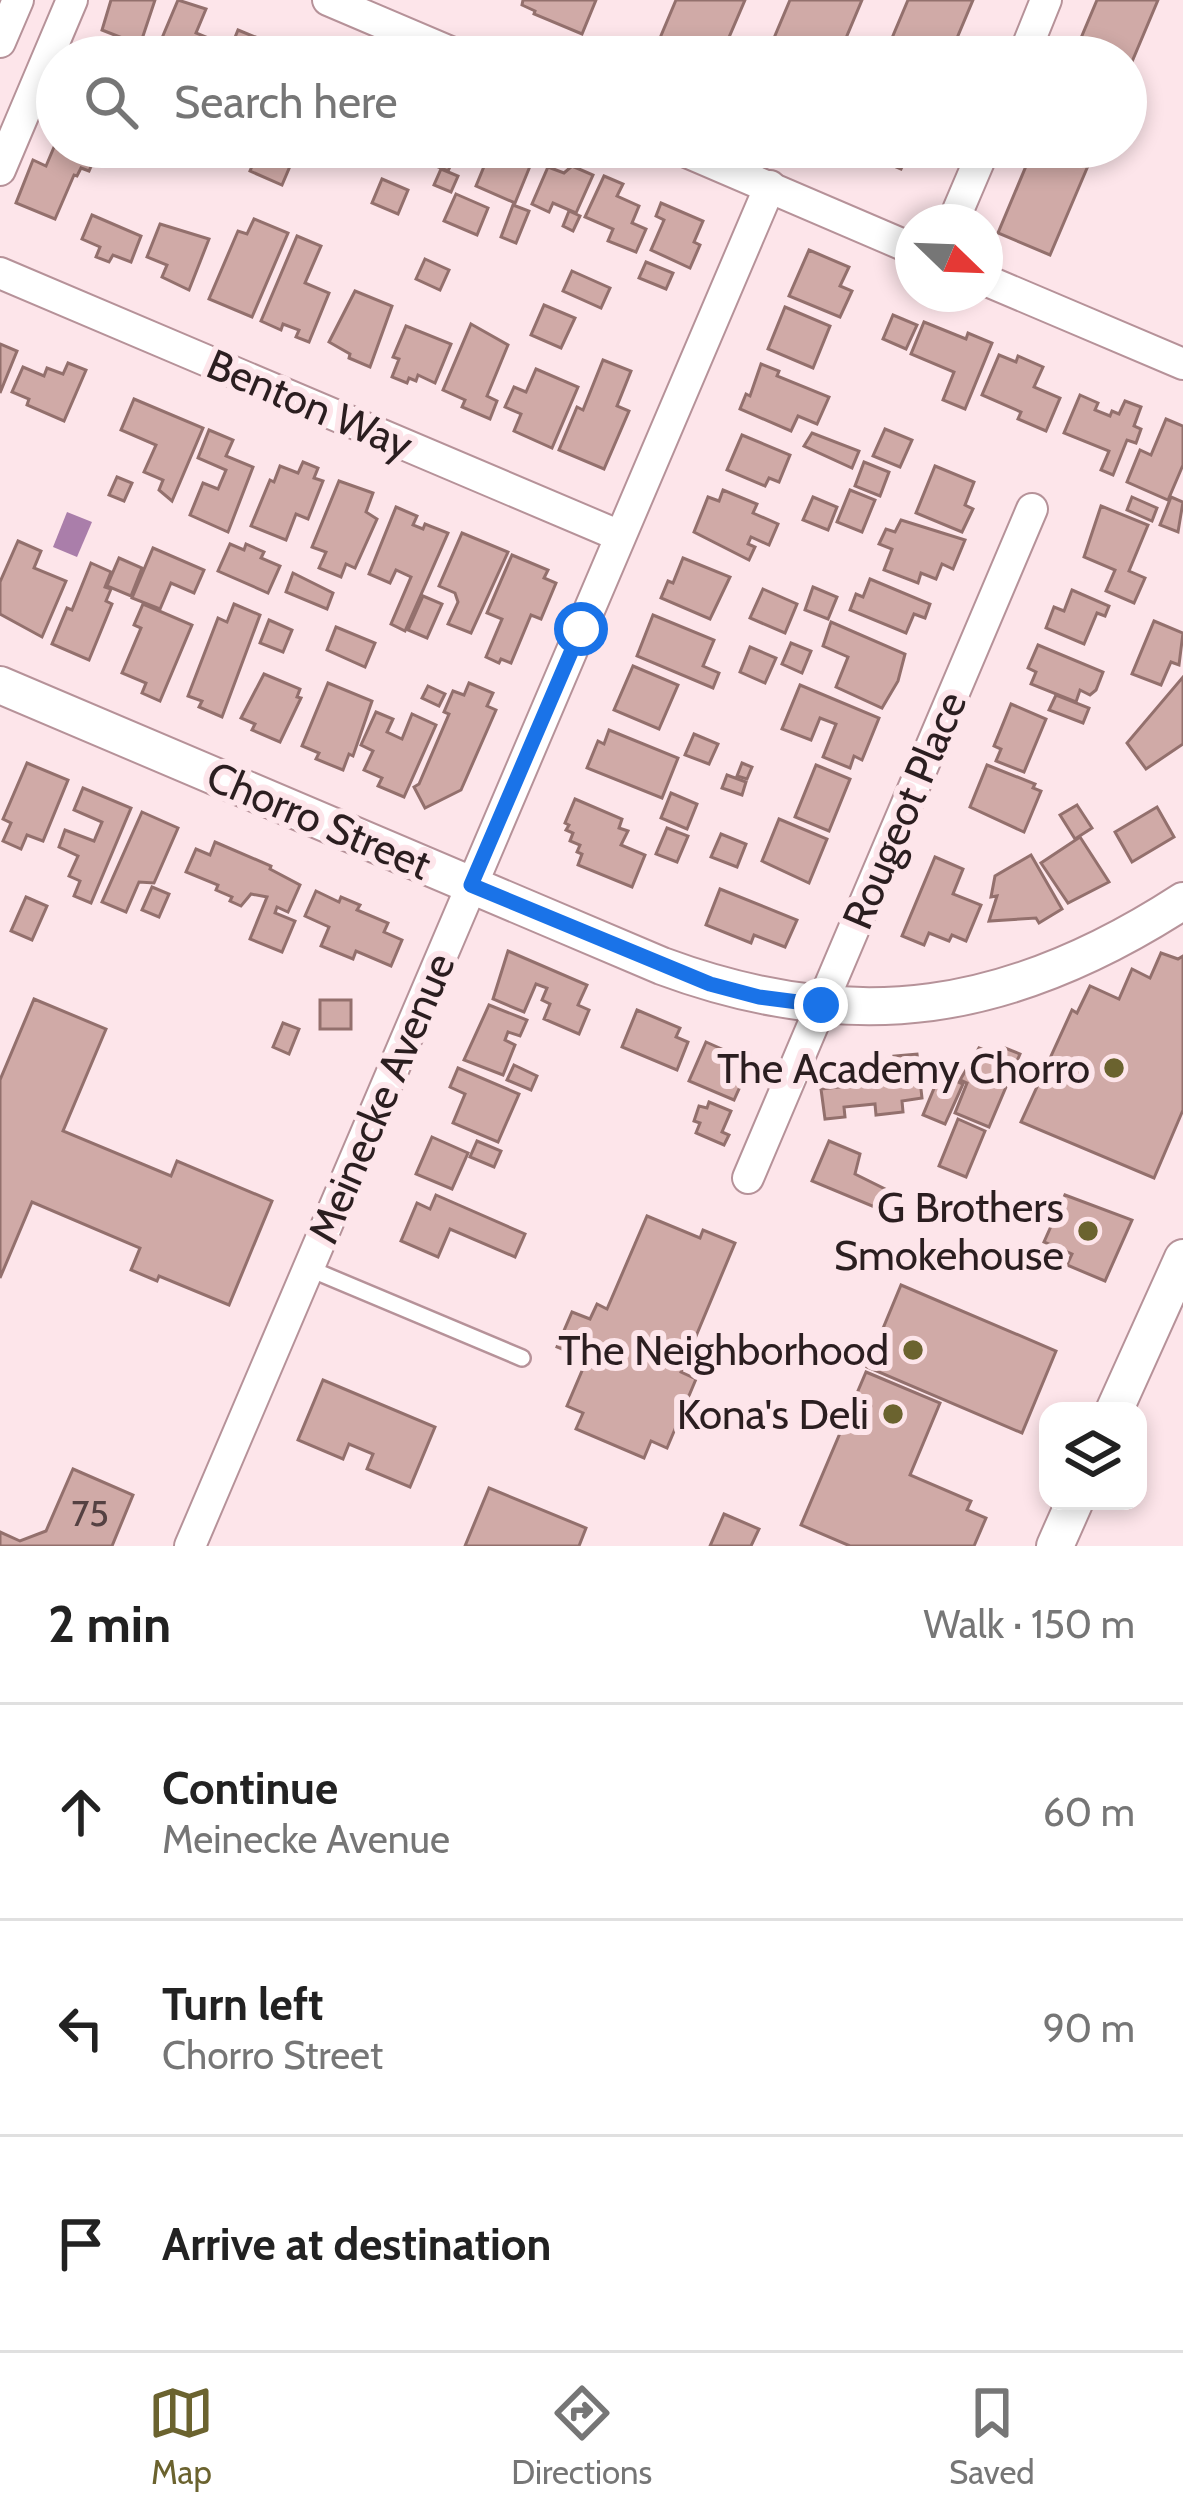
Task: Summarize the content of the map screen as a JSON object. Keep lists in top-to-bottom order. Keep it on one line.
{"streets":{"street":["Benton Way","Rougeot Place","Chorro Street","Meinecke Avenue"]},"crossings":[["Benton Way","Meinecke Avenue"],["Rougeot Place","Chorro Street"],["Chorro Street","Meinecke Avenue"]],"places":["The Academy Chorro","G Brothers Smokehouse","The Neighborhood","Kona's Deli"],"house_numbers":["75"],"north":"bottom right","page":{"search":"Search here","heading":["2 min","Walk · 150 m"],"list":[["Continue","Meinecke Avenue","60 m"],["Turn left","Chorro Street","90 m"],"Arrive at destination"],"nav":["Map","Directions","Saved"]}}
